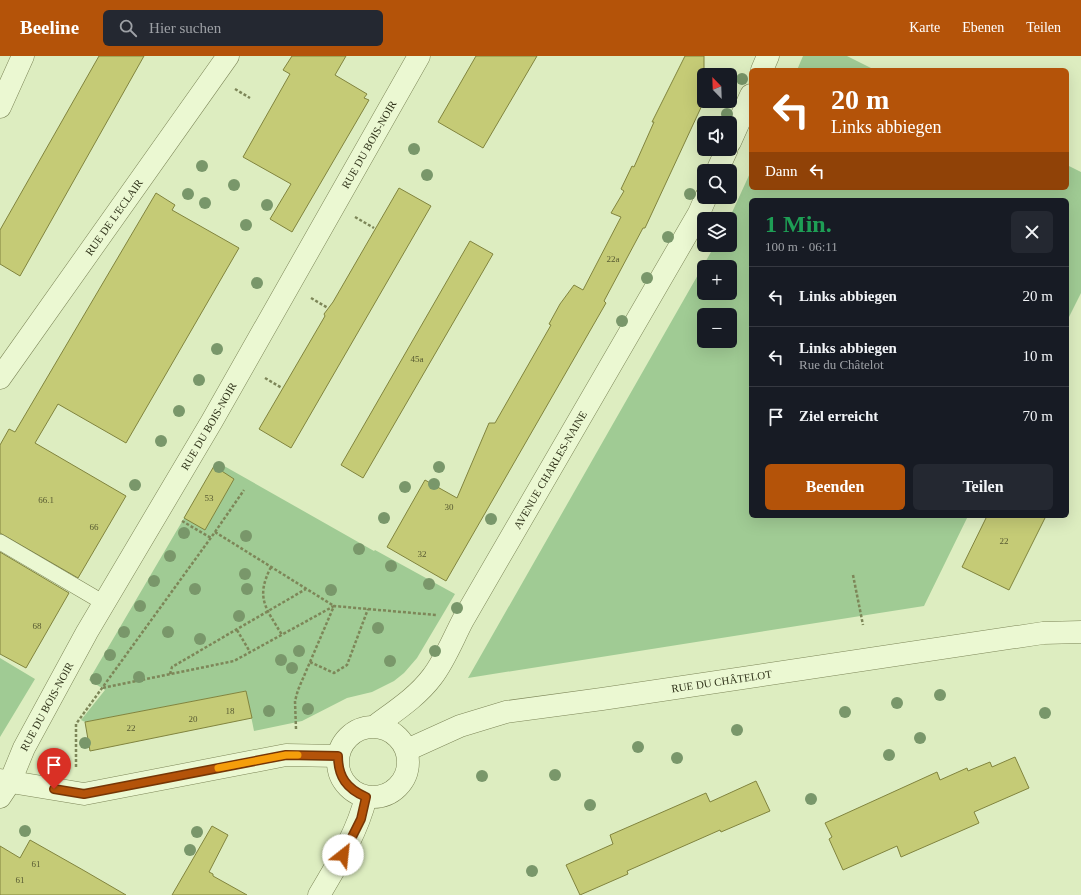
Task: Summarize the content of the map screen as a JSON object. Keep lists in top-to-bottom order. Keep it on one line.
{"streets":{"street":["RUE DU BOIS-NOIR","RUE DE L'ECLAIR","AVENUE CHARLES-NAINE","RUE DU CHÂTELOT"]},"crossings":[["AVENUE CHARLES-NAINE","RUE DU CHÂTELOT"]],"house_numbers":["22a","45a","53","66.1","30","66","22","32","68","18","20","22","61","61"],"north":"top left","page":{"header":"Beeline","search":"Hier suchen","nav":["Karte","Ebenen","Teilen"],"map_buttons":["+","−"],"turn":["20 m","Links abbiegen"],"then":"Dann","heading":["1 Min.","100 m · 06:11"],"list":[{"name":"Links abbiegen","value":"20 m"},{"name":"Links abbiegen","note":"Rue du Châtelot","value":"10 m"},{"name":"Ziel erreicht","value":"70 m"}],"buttons":["Beenden","Teilen"]}}
